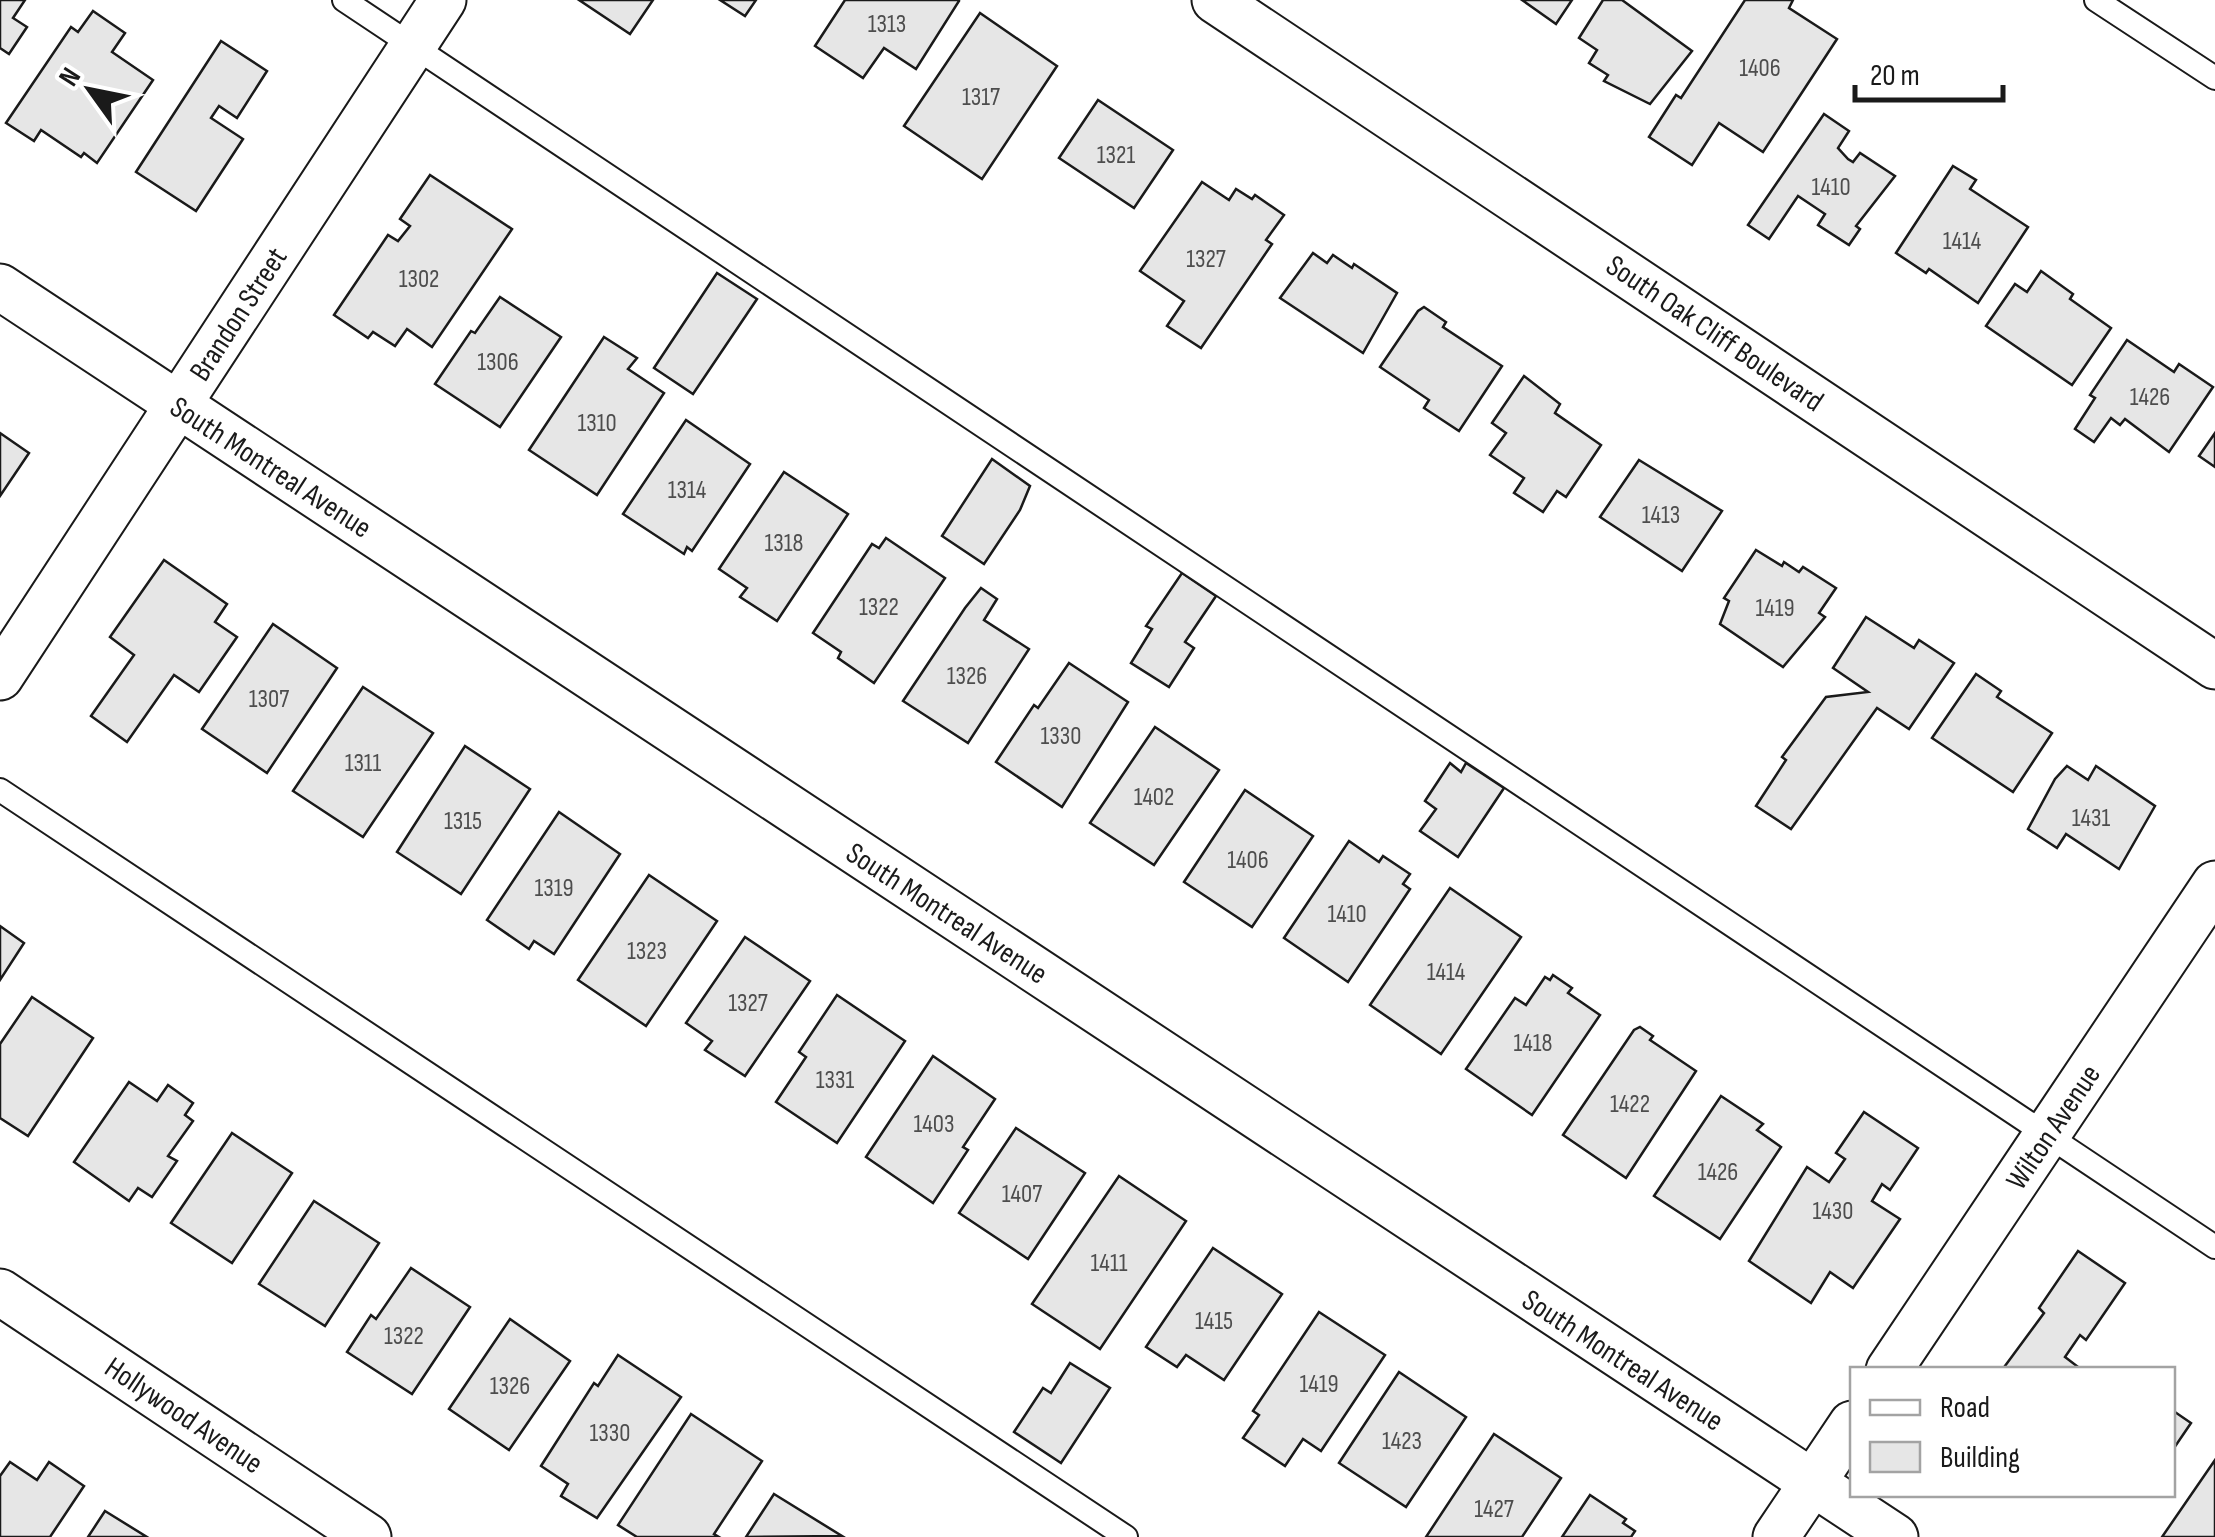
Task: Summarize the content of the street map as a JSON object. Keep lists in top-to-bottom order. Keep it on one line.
{"streets":{"street":["Brandon Street","South Oak Cliff Boulevard","South Montreal Avenue","Wilton Avenue","Hollywood Avenue"]},"crossings":[["Brandon Street","South Montreal Avenue"]],"house_numbers":["1313","1406","1317","1321","1410","1414","1327","1302","1306","1426","1310","1314","1413","1318","1322","1419","1326","1307","1330","1311","1402","1431","1315","1406","1319","1410","1323","1414","1327","1418","1331","1422","1403","1426","1407","1430","1411","1415","1322","1419","1326","1330","1423","1427"],"legend":["Road","Building"],"scale_bar":"20 m","north":"top left"}
